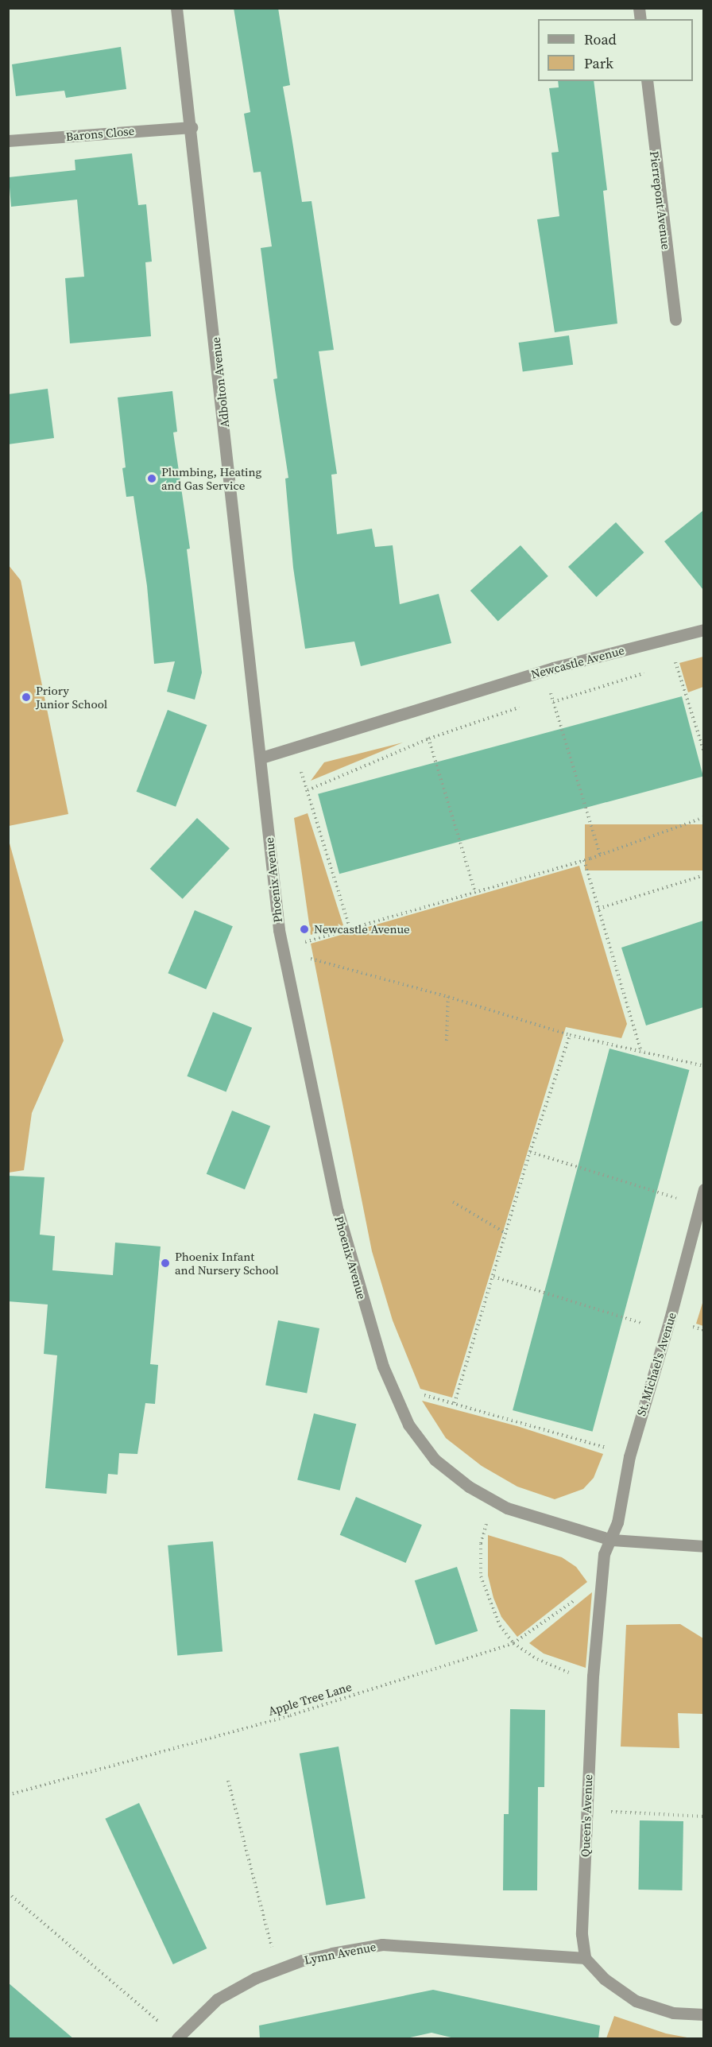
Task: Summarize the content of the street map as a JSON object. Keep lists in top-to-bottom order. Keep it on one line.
{"streets":{"street":["Barons Close","Pierrepont Avenue","Adbolton Avenue","Newcastle Avenue","Phoenix Avenue","St. Michael's Avenue","Queen's Avenue","Lymn Avenue"],"path":["Apple Tree Lane"]},"crossings":[["Barons Close","Adbolton Avenue"],["Adbolton Avenue","Newcastle Avenue"],["Adbolton Avenue","Phoenix Avenue"],["Newcastle Avenue","Phoenix Avenue"],["Phoenix Avenue","St. Michael's Avenue"],["Phoenix Avenue","Queen's Avenue"],["St. Michael's Avenue","Queen's Avenue"],["Apple Tree Lane","Queen's Avenue"],["Queen's Avenue","Lymn Avenue"]],"places":["Plumbing, Heating and Gas Service","Priory Junior School","Newcastle Avenue","Phoenix Infant and Nursery School"],"legend":["Road","Park"]}
